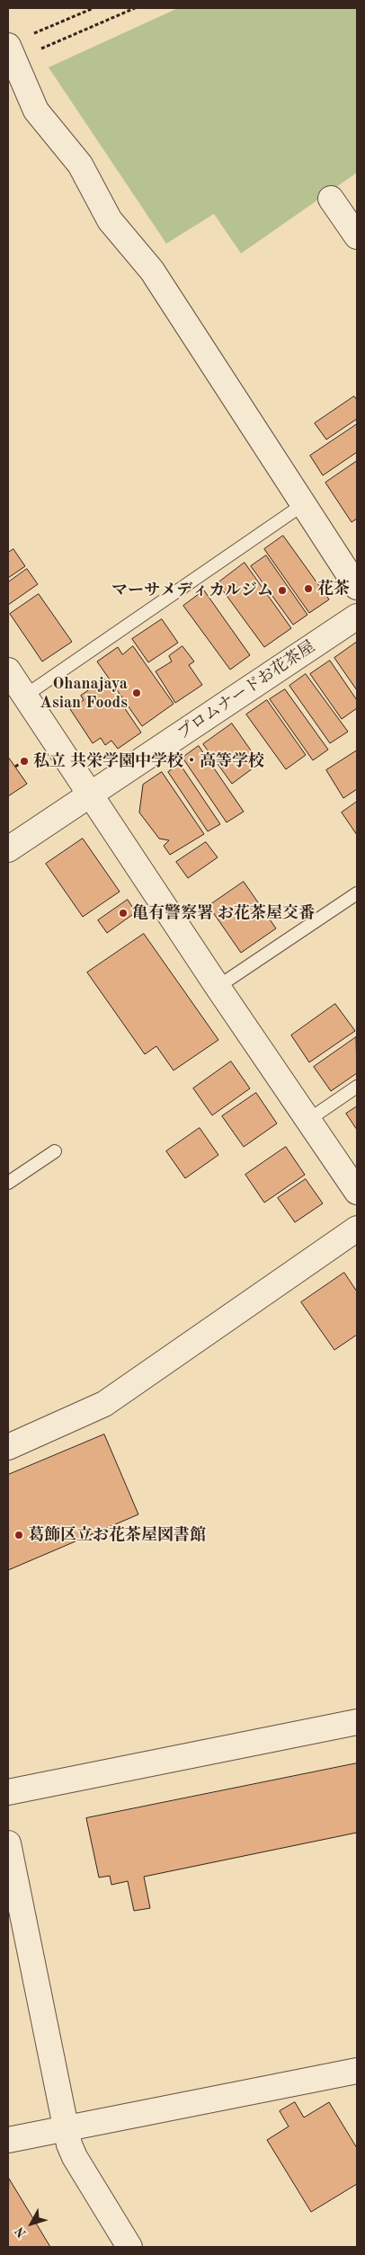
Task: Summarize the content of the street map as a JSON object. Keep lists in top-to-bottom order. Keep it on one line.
{"streets":{"street":["プロムナードお花茶屋"]},"places":["花茶","マーサメディカルジム","Ohanajaya Asian Foods","私立 共栄学園中学校・高等学校","亀有警察署 お花茶屋交番","葛飾区立お花茶屋図書館"],"north":"bottom left"}
